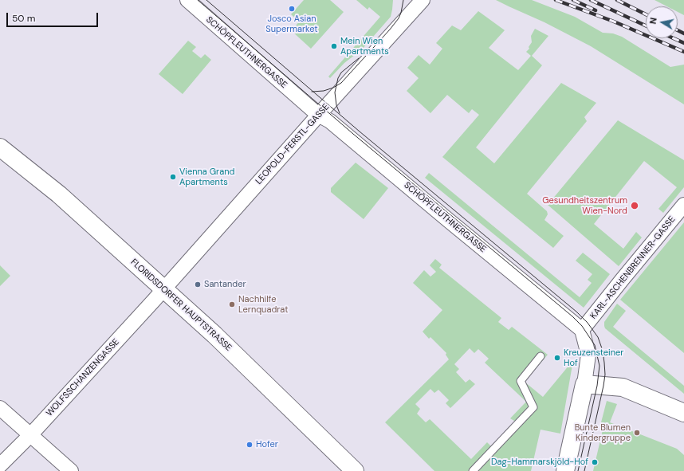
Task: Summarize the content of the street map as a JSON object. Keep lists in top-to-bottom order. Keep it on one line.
{"streets":{"main road":["FLORIDSDORFER HAUPTSTRASSE"],"street":["SCHÖPFLEUTHNERGASSE","LEOPOLD-FERSTL-GASSE","KARL-ASCHENBRENNER-GASSE","WOLFSSCHANZENGASSE"]},"crossings":[["SCHÖPFLEUTHNERGASSE","LEOPOLD-FERSTL-GASSE"],["SCHÖPFLEUTHNERGASSE","KARL-ASCHENBRENNER-GASSE"],["LEOPOLD-FERSTL-GASSE","FLORIDSDORFER HAUPTSTRASSE"],["LEOPOLD-FERSTL-GASSE","WOLFSSCHANZENGASSE"],["FLORIDSDORFER HAUPTSTRASSE","WOLFSSCHANZENGASSE"]],"places":["Josco Asian Supermarket","Mein Wien Apartments","Vienna Grand Apartments","Gesundheitszentrum Wien-Nord","Santander","Nachhilfe Lernquadrat","Kreuzensteiner Hof","Bunte Blumen Kindergruppe","Hofer","Dag-Hammarskjöld-Hof"],"scale_bar":"50 m","north":"left"}
